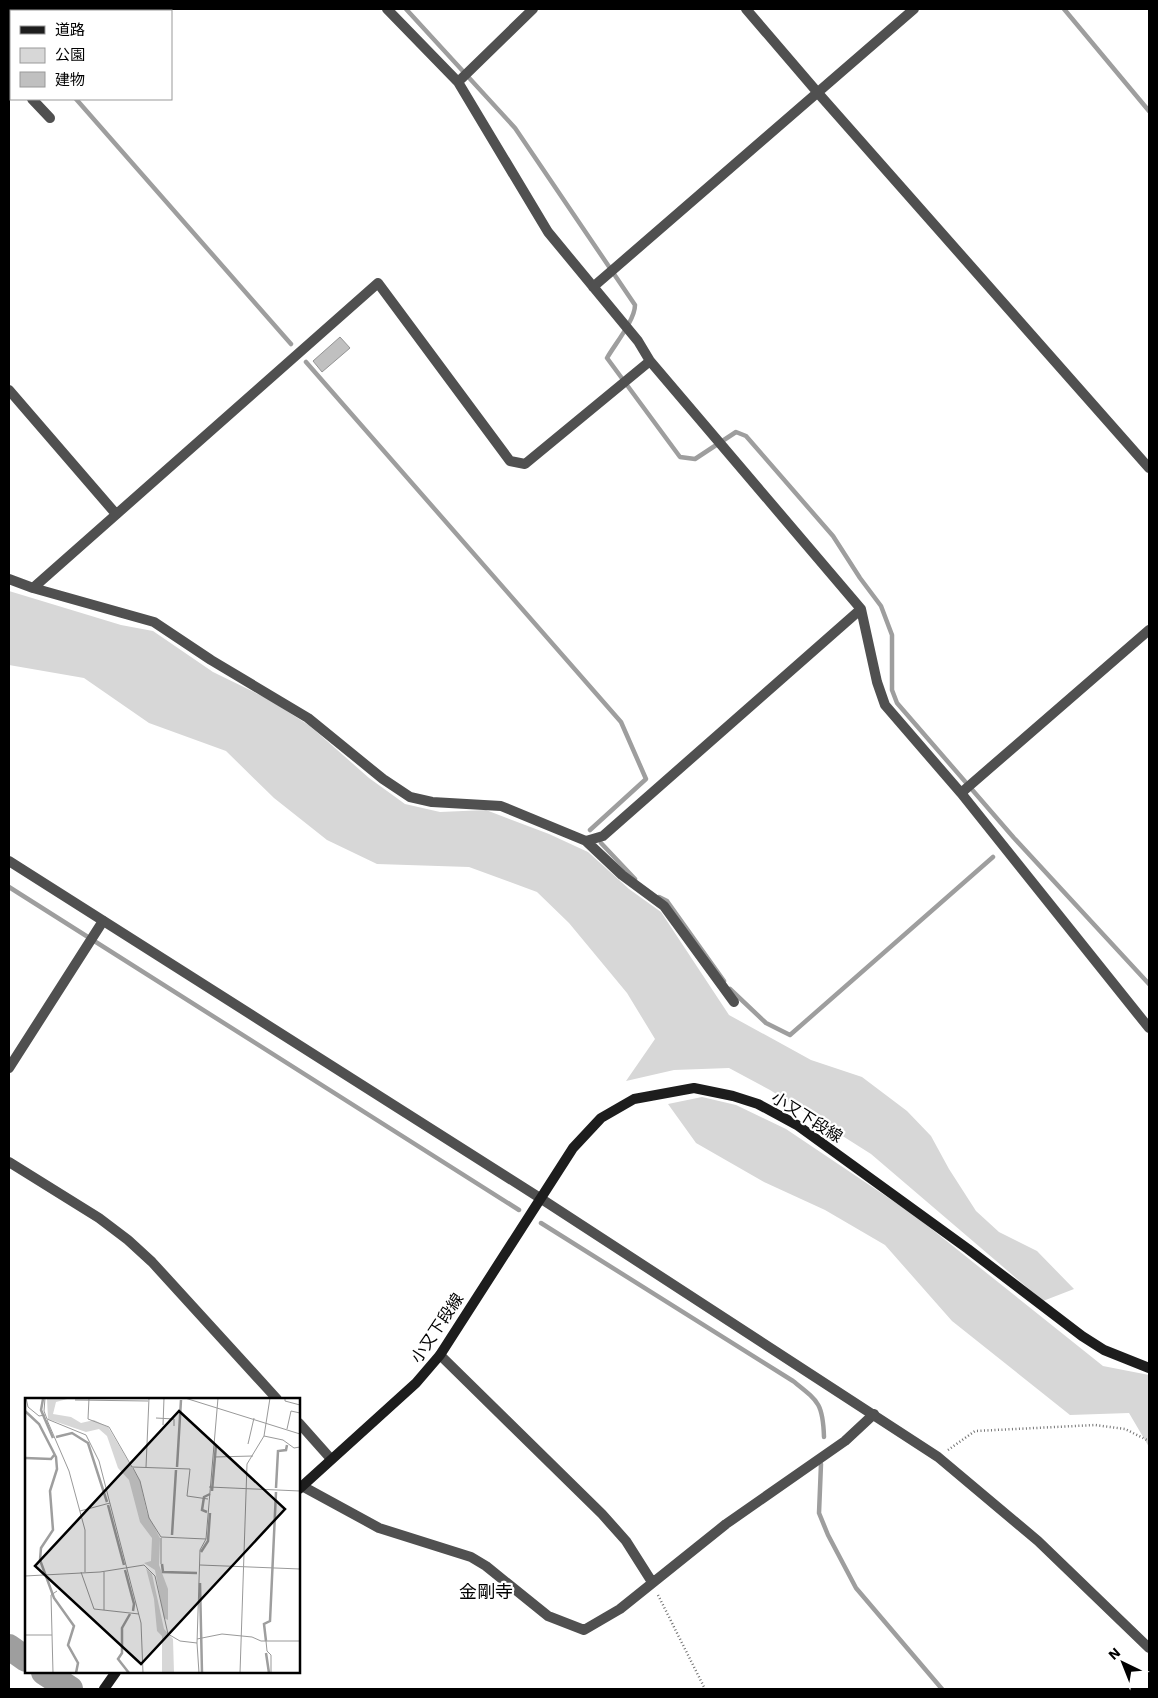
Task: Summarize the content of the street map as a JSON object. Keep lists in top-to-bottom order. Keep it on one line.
{"streets":{"main road":["小又下段線"]},"districts":["金剛寺"],"legend":["道路","公園","建物"],"north":"top left"}
